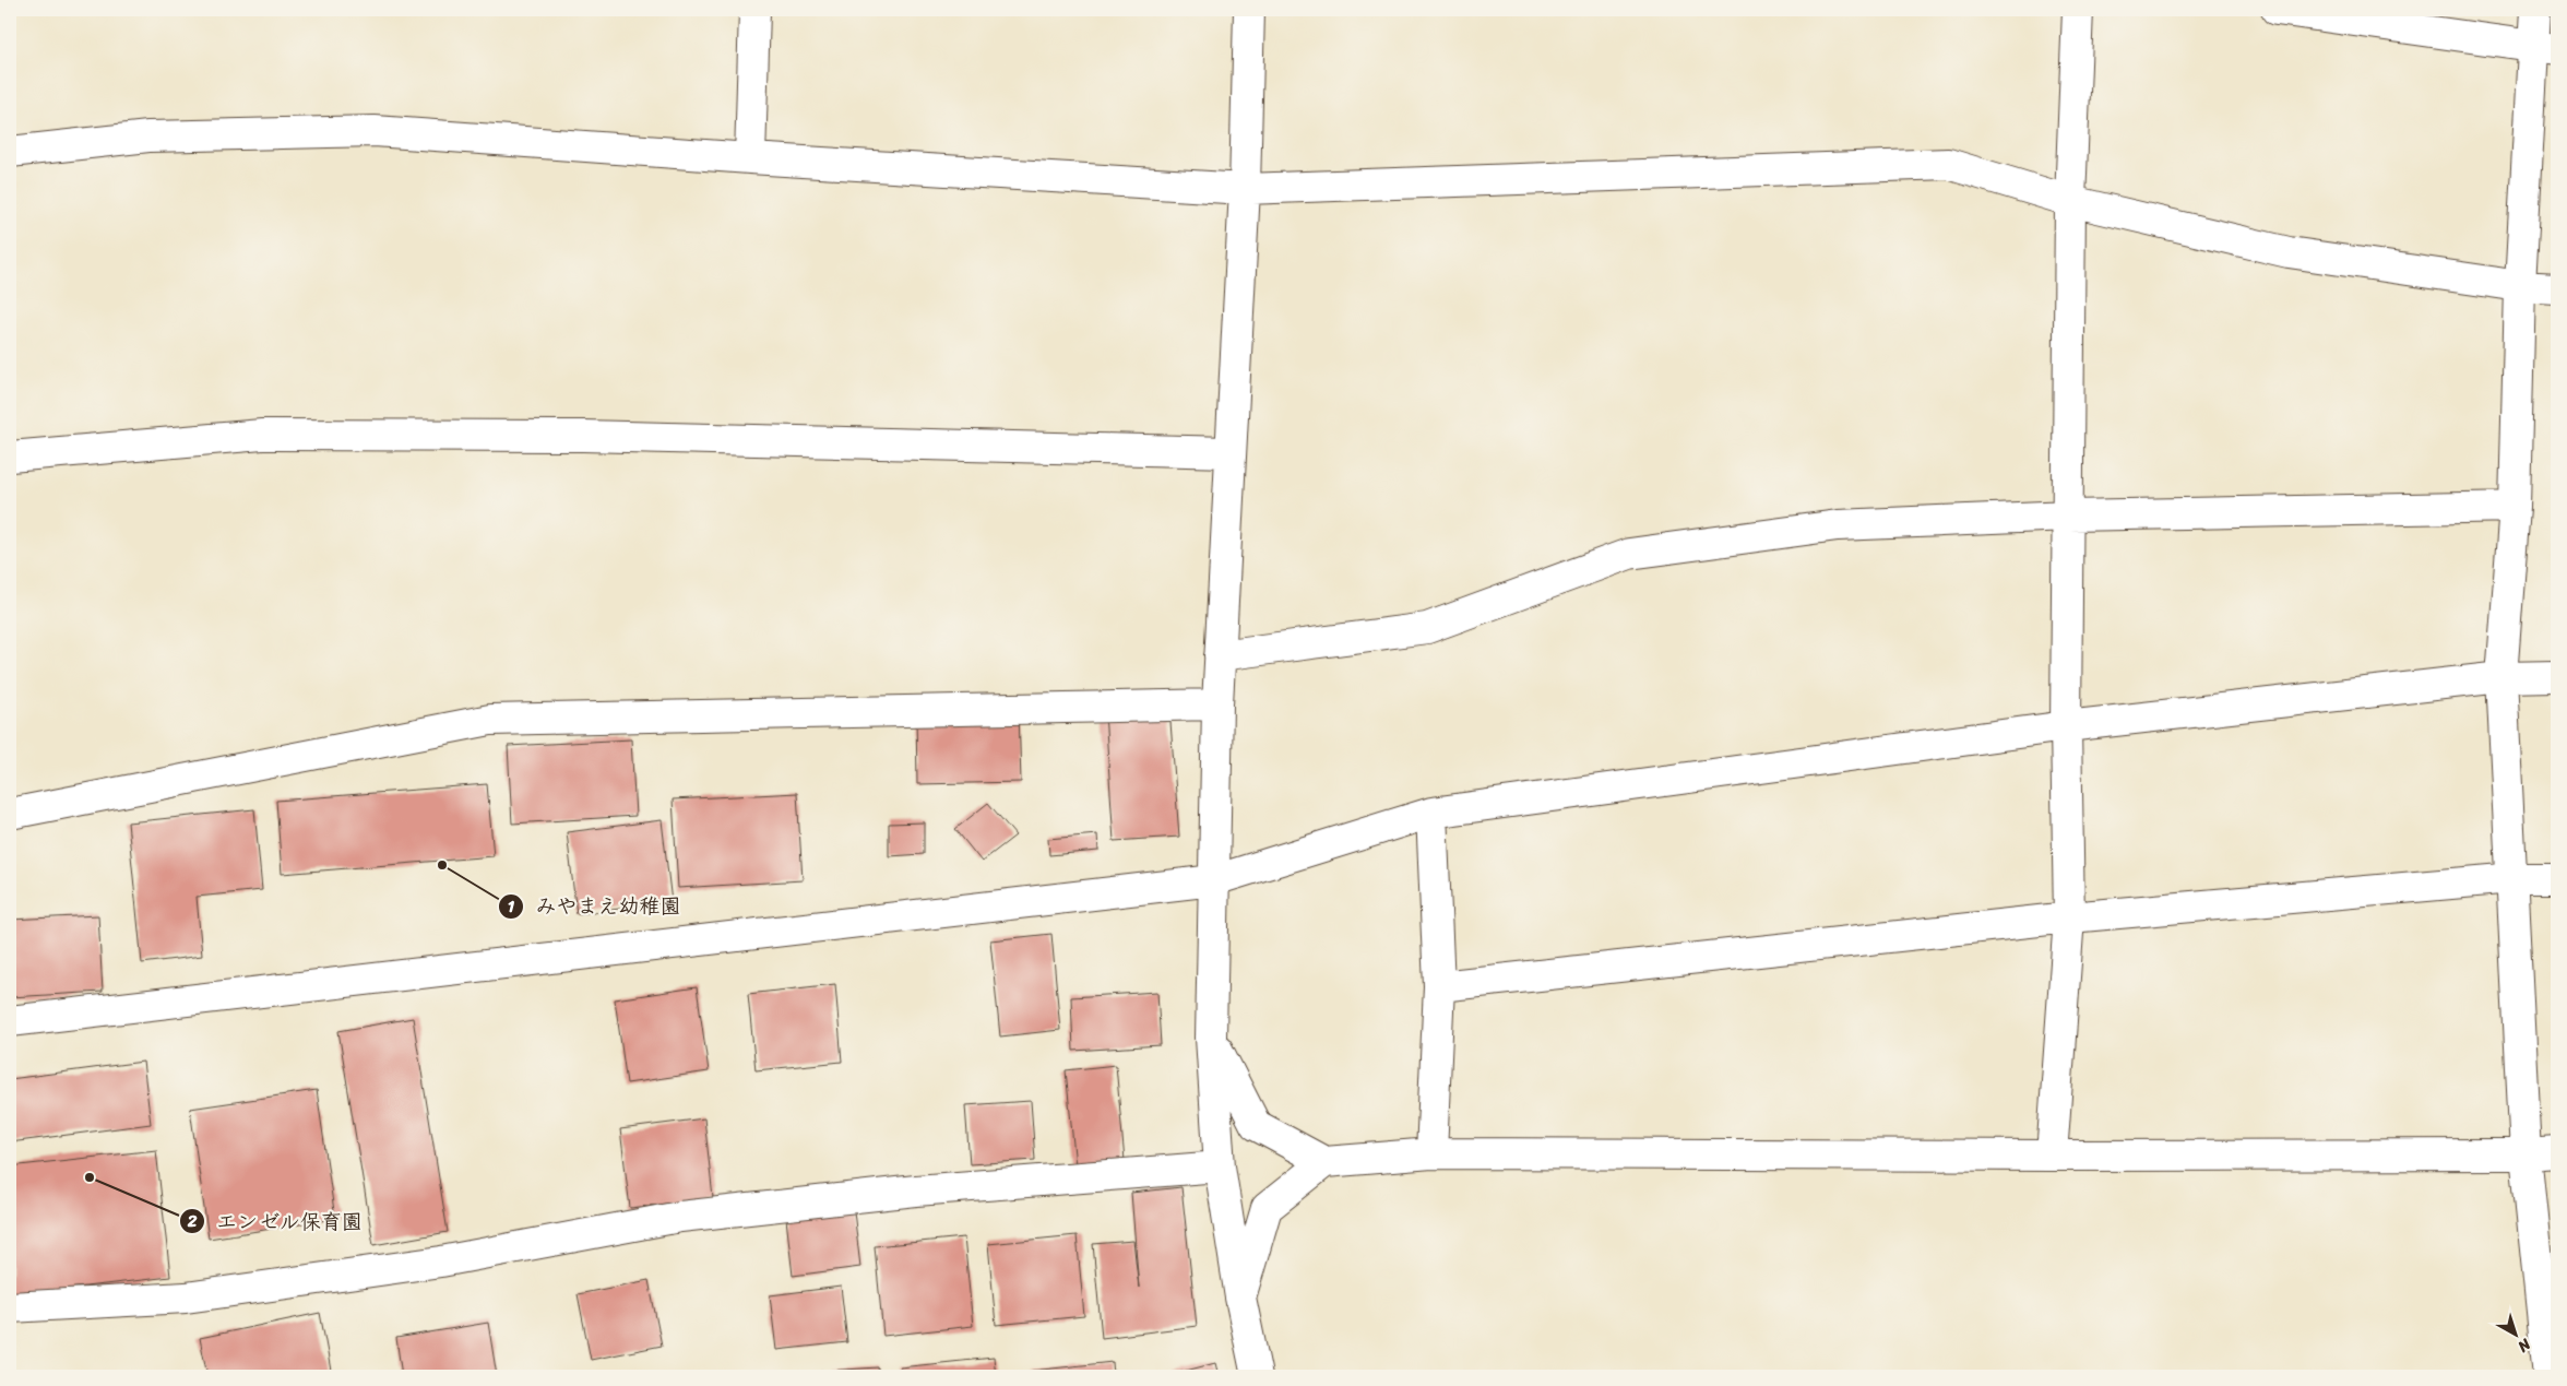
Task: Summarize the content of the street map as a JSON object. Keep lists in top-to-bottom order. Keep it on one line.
{"places":["みやまえ幼稚園","エンゼル保育園"],"north":"bottom right"}
